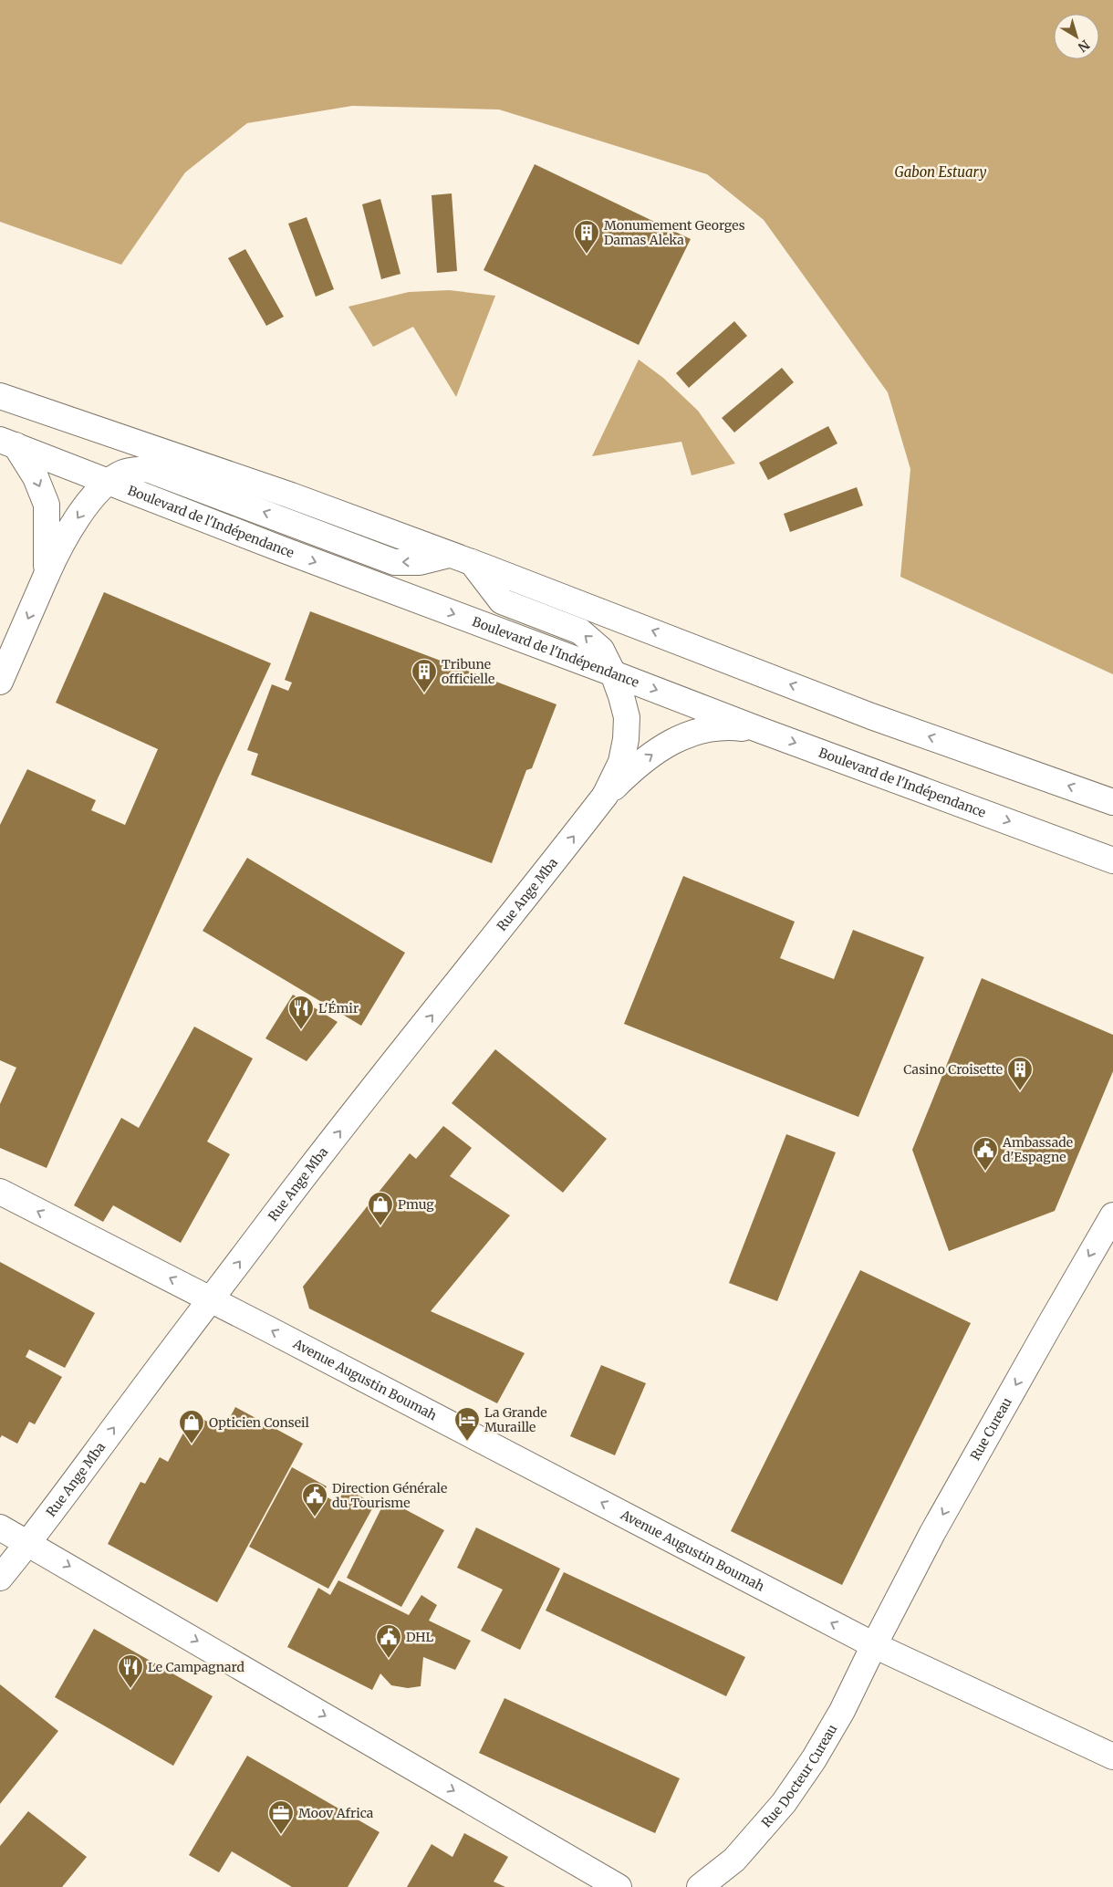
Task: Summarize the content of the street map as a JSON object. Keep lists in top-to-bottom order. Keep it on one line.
{"streets":{"street":["Boulevard de l'Indépendance","Rue Ange Mba","Avenue Augustin Boumah","Rue Cureau","Rue Docteur Cureau"]},"crossings":[["Rue Ange Mba","Avenue Augustin Boumah"],["Avenue Augustin Boumah","Rue Cureau"],["Avenue Augustin Boumah","Rue Docteur Cureau"],["Rue Cureau","Rue Docteur Cureau"]],"one_way":["Rue Ange Mba","Avenue Augustin Boumah","Rue Cureau"],"water":["Gabon Estuary"],"places":{"building":["Monumement Georges Damas Aleka","Tribune officielle","Casino Croisette"],"restaurant":["L'Émir","Le Campagnard"],"public building":["Ambassade d'Espagne","Direction Générale du Tourisme","DHL"],"shop":["Pmug","Opticien Conseil"],"hotel":["La Grande Muraille"],"office":["Moov Africa"]},"north":"bottom right"}
